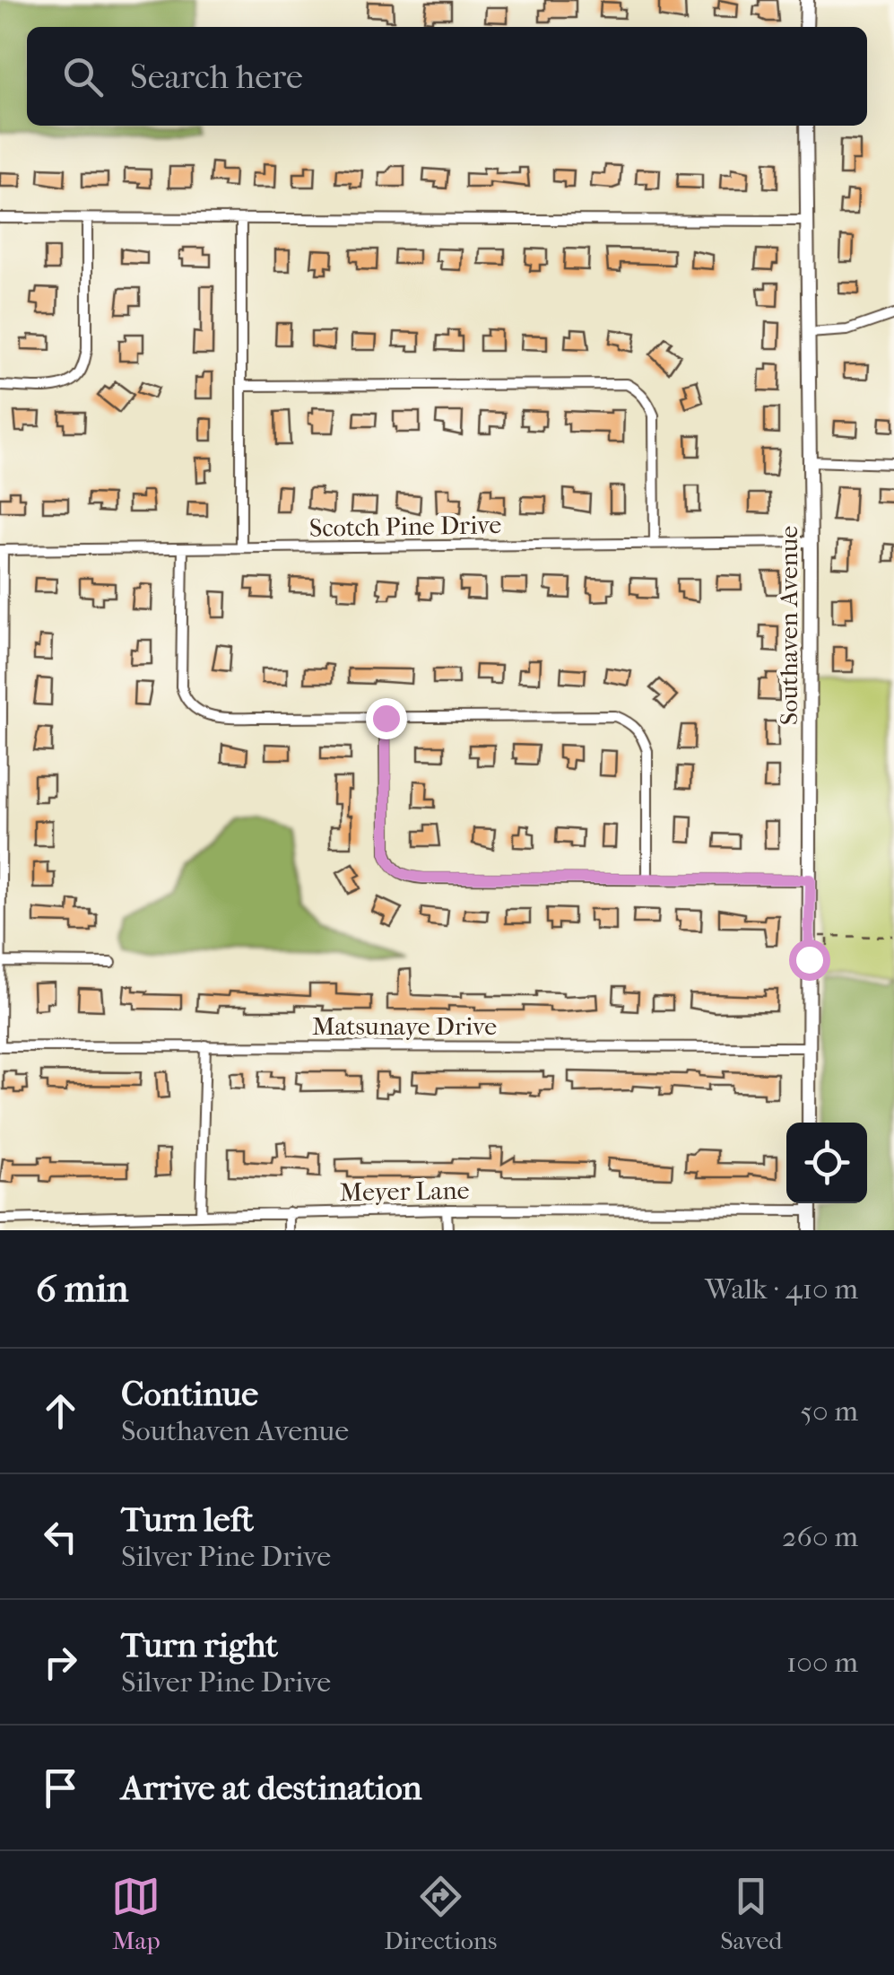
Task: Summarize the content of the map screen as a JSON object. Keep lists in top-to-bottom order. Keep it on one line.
{"streets":{"street":["Scotch Pine Drive","Southaven Avenue","Matsunaye Drive","Meyer Lane"]},"crossings":[["Scotch Pine Drive","Southaven Avenue"],["Southaven Avenue","Matsunaye Drive"]],"page":{"search":"Search here","heading":["6 min","Walk · 410 m"],"list":[["Continue","Southaven Avenue","50 m"],["Turn left","Silver Pine Drive","260 m"],["Turn right","Silver Pine Drive","100 m"],"Arrive at destination"],"nav":["Map","Directions","Saved"]}}
